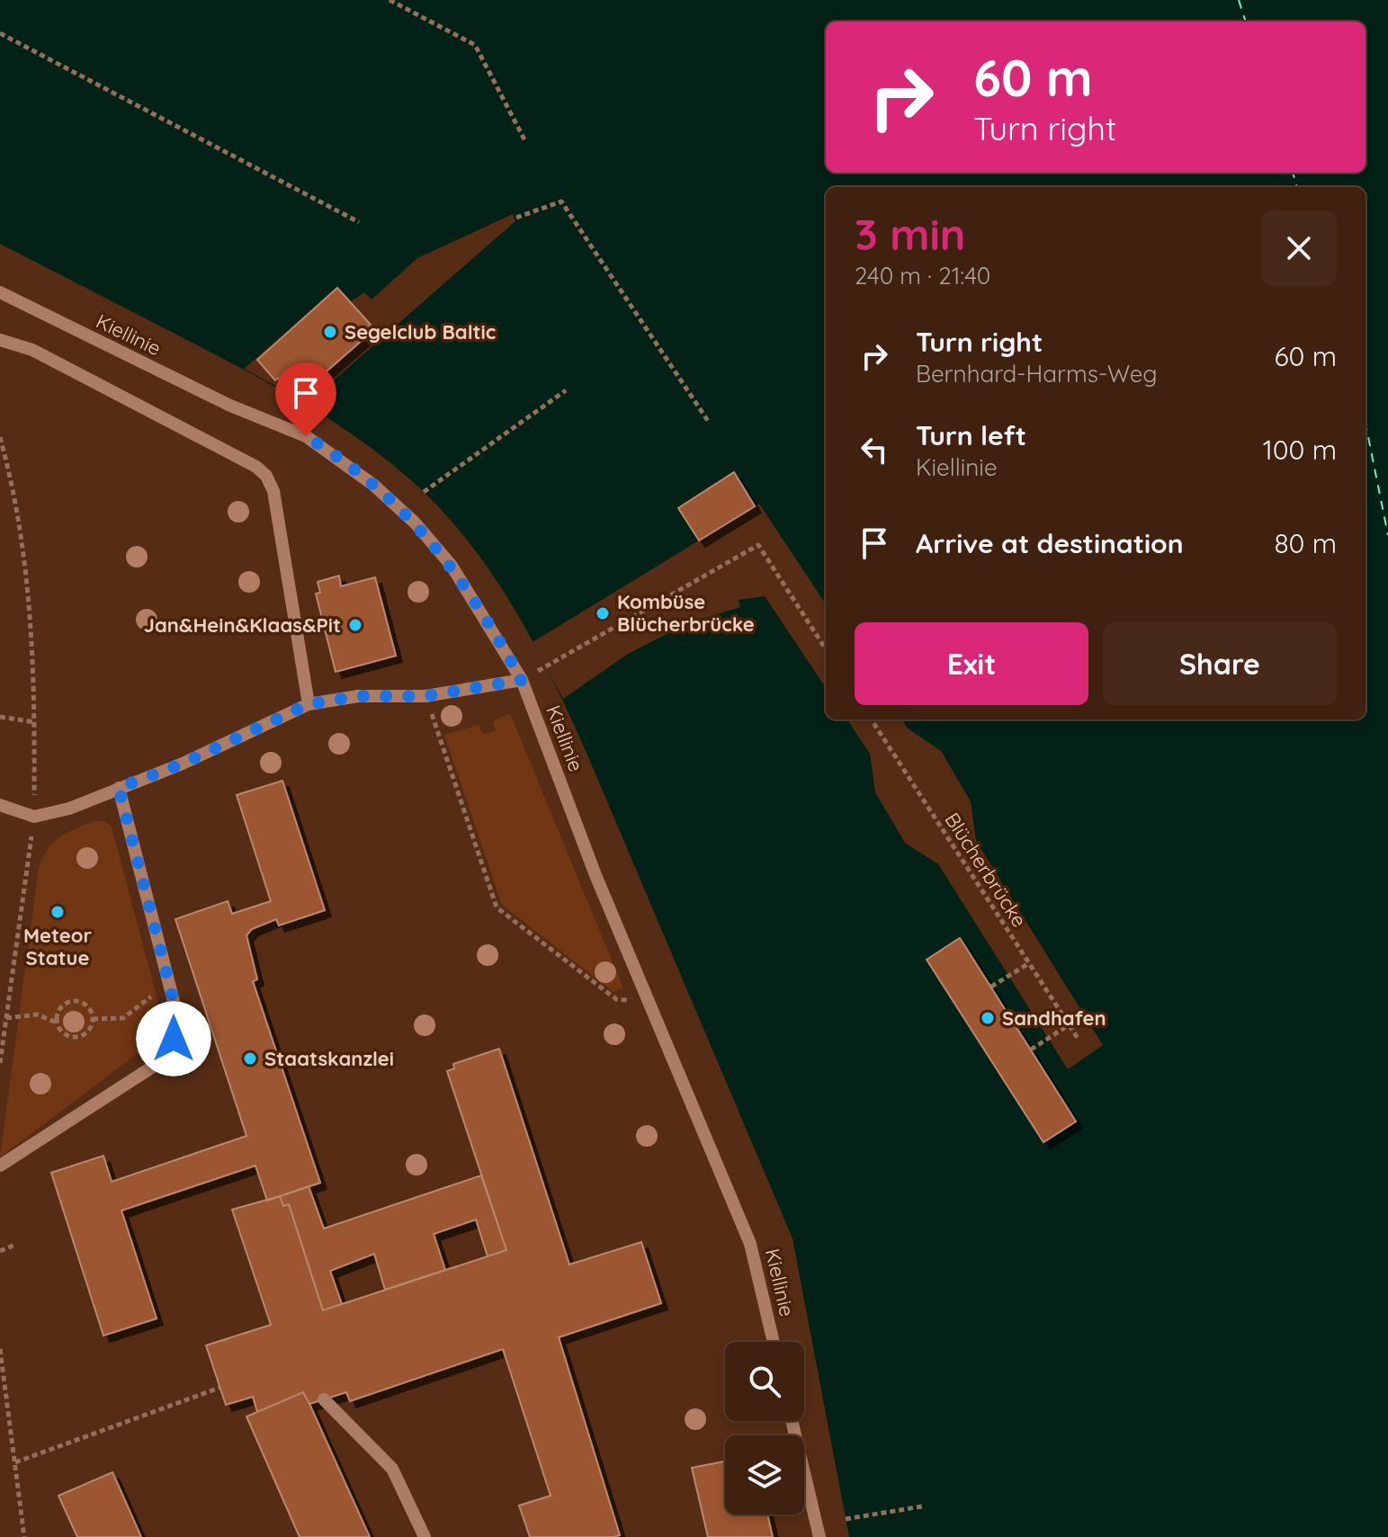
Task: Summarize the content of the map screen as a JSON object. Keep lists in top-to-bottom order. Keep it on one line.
{"streets":{"street":["Kiellinie"],"path":["Blücherbrücke"]},"places":["Segelclub Baltic","Kombüse Blücherbrücke","Jan&Hein&Klaas&Pit","Meteor Statue","Sandhafen","Staatskanzlei"],"page":{"turn":["60 m","Turn right"],"heading":["3 min","240 m · 21:40"],"list":[{"name":"Turn right","note":"Bernhard-Harms-Weg","value":"60 m"},{"name":"Turn left","note":"Kiellinie","value":"100 m"},{"name":"Arrive at destination","value":"80 m"}],"buttons":["Exit","Share"]}}
